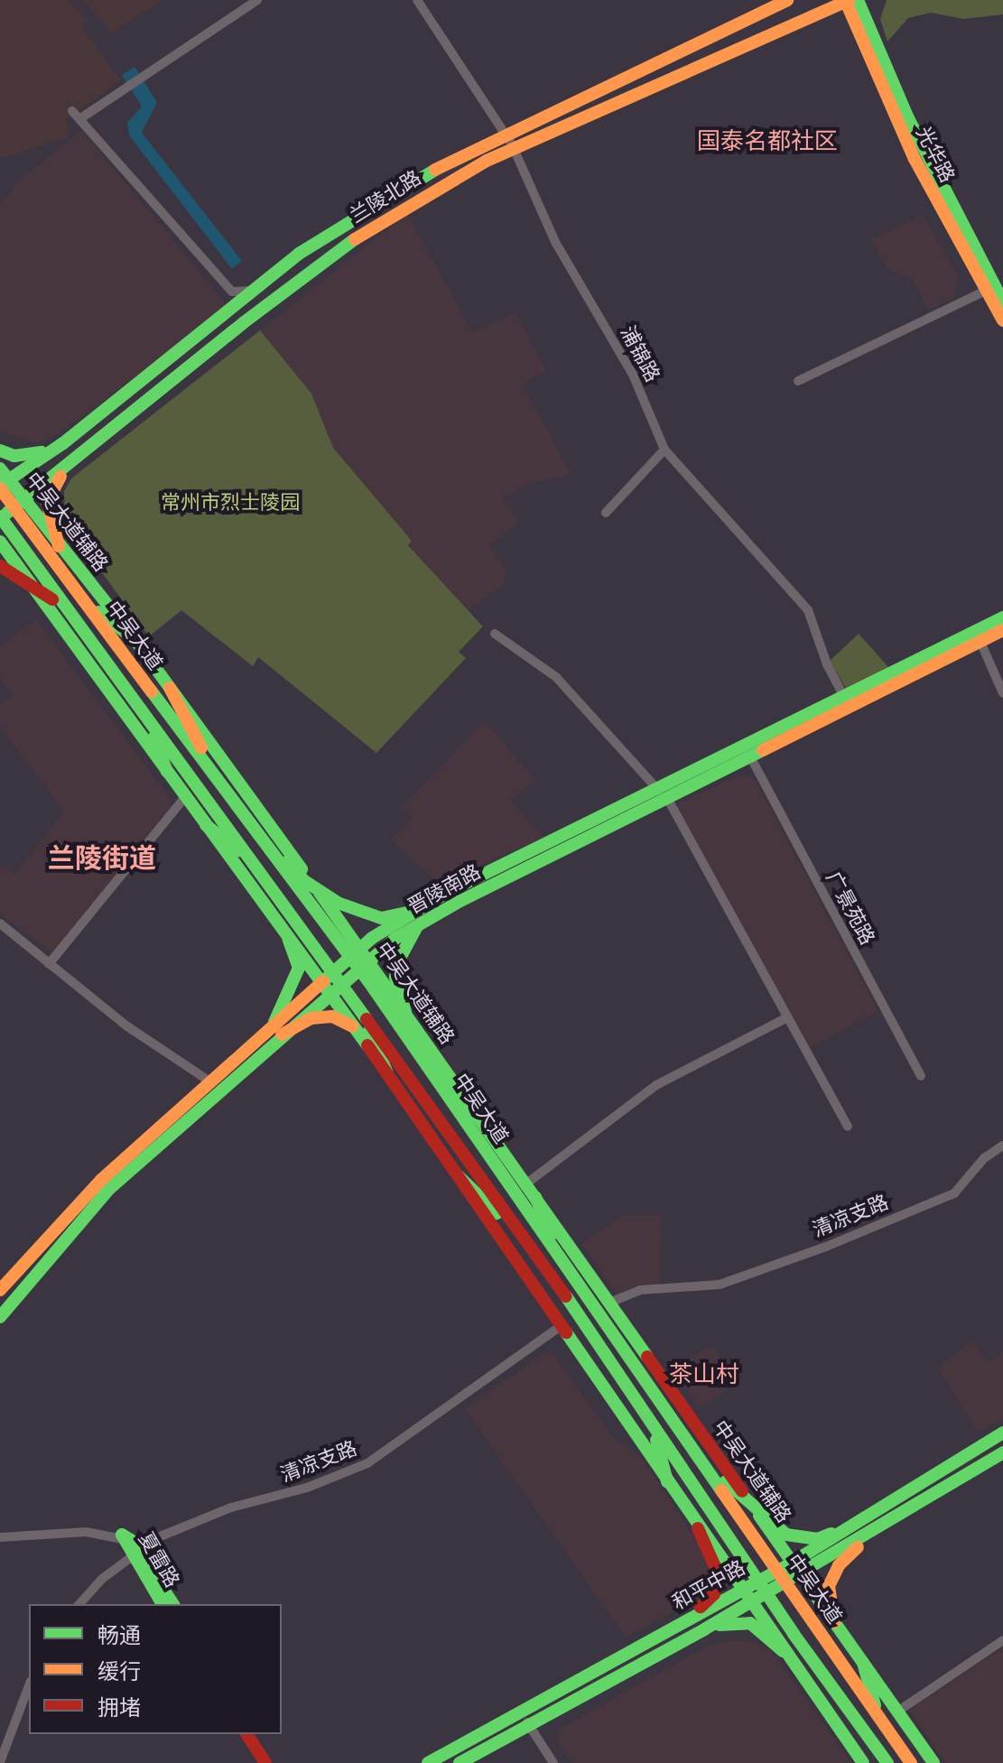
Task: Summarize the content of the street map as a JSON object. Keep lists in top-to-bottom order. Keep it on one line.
{"streets":{"main road":["光华路","兰陵北路","中吴大道辅路","中吴大道","晋陵南路","夏雷路","和平中路"],"street":["浦锦路","广景苑路","清凉支路"]},"crossings":[["光华路","兰陵北路"],["兰陵北路","浦锦路"],["兰陵北路","中吴大道辅路"],["兰陵北路","中吴大道"],["浦锦路","晋陵南路"],["中吴大道辅路","中吴大道"],["中吴大道辅路","晋陵南路"],["中吴大道辅路","清凉支路"],["中吴大道辅路","和平中路"],["中吴大道","晋陵南路"],["中吴大道","和平中路"],["晋陵南路","广景苑路"],["清凉支路","夏雷路"]],"districts":["国泰名都社区","兰陵街道","茶山村"],"parks":["常州市烈士陵园"],"legend":["畅通","缓行","拥堵"]}
